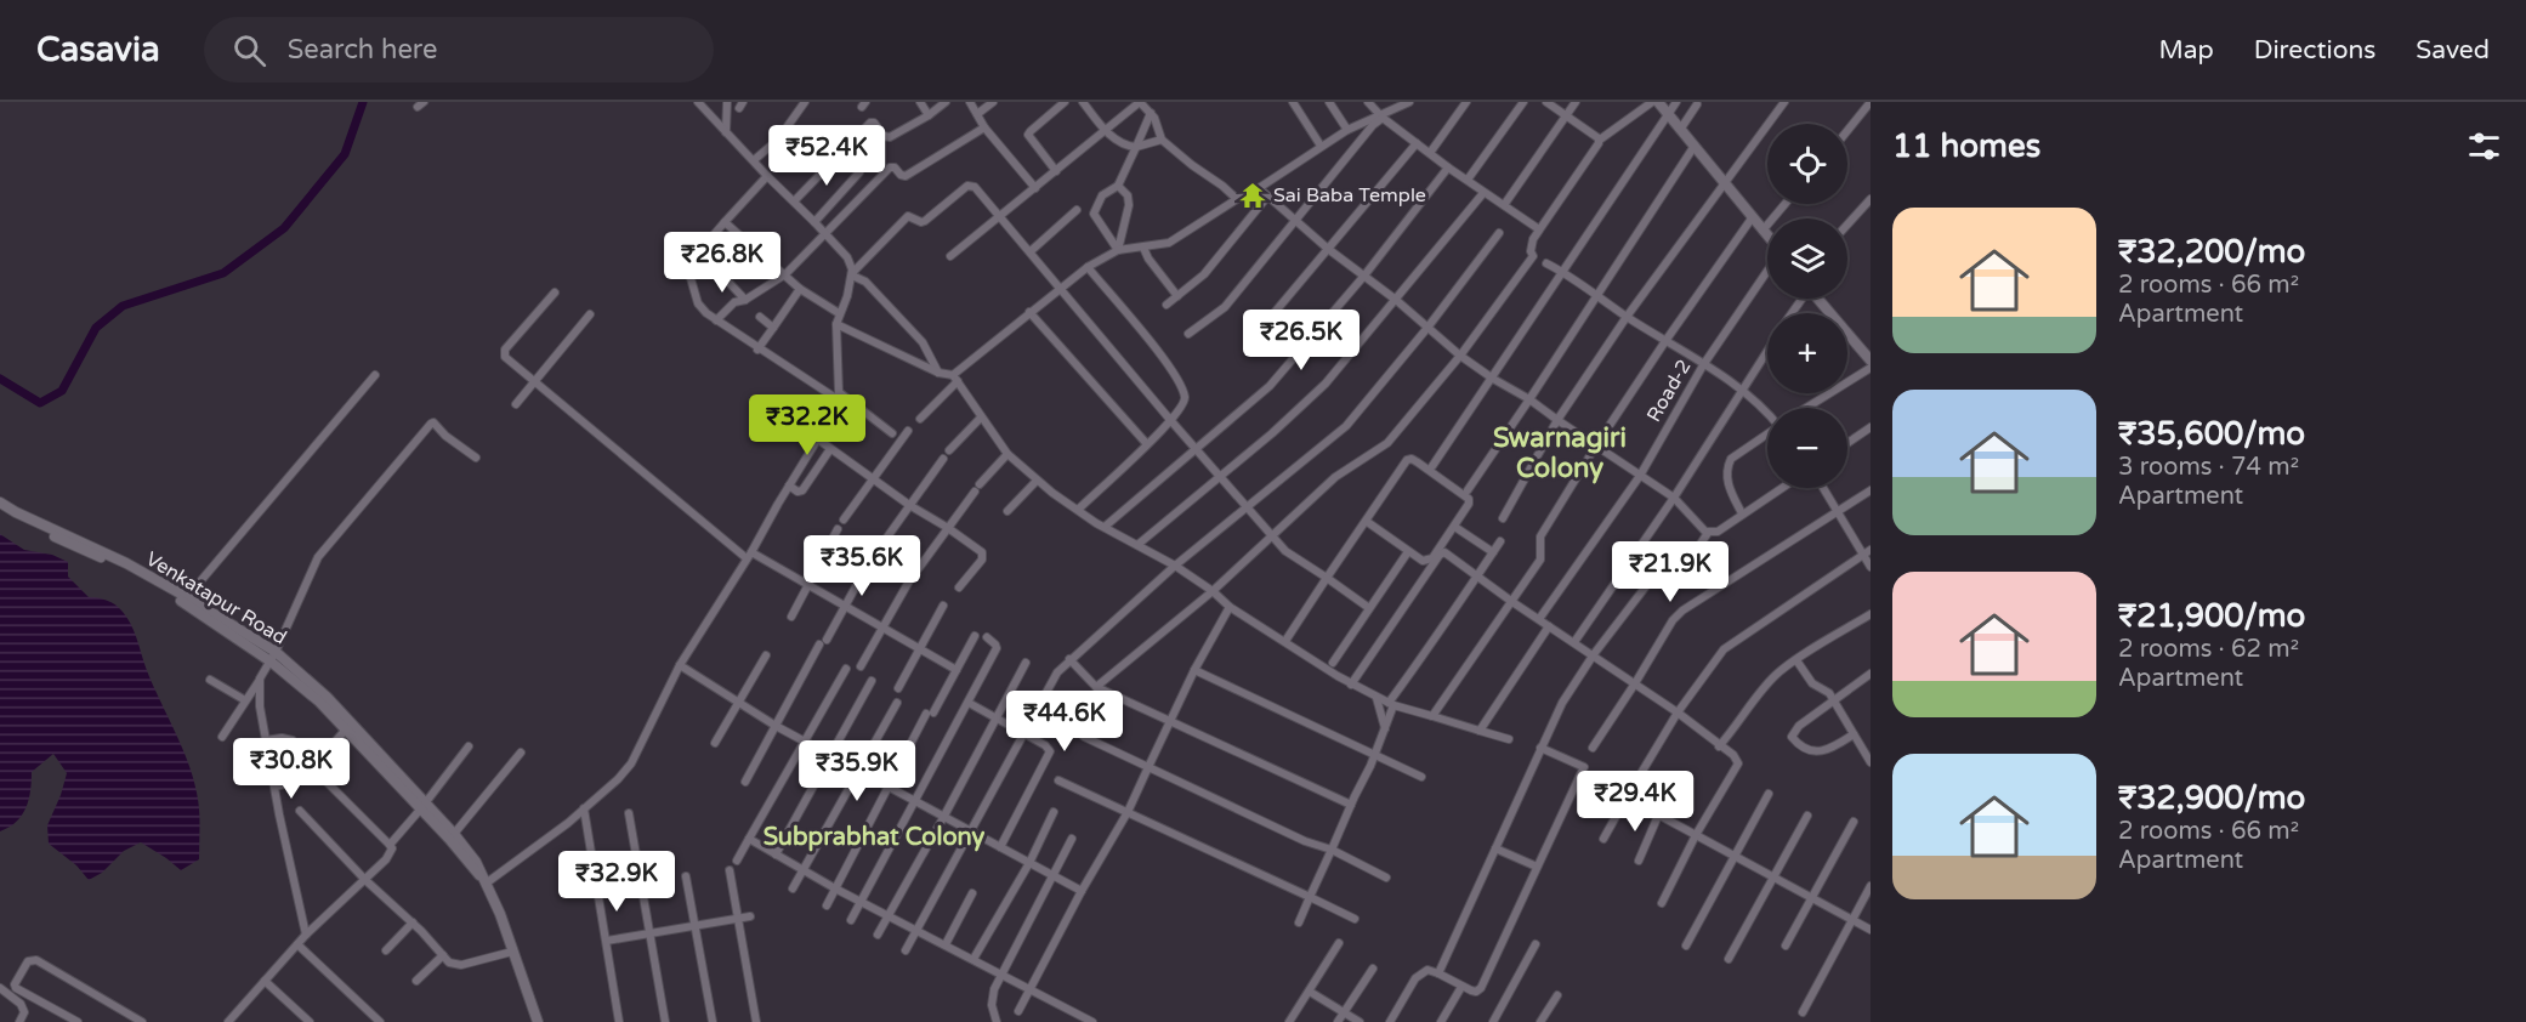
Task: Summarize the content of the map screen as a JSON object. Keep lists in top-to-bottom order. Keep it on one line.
{"streets":{"street":["Road-2","Venkatapur Road"]},"districts":["Swarnagiri Colony","Subprabhat Colony"],"places":{"temple":["Sai Baba Temple"]},"page":{"header":"Casavia","search":"Search here","nav":["Map","Directions","Saved"],"heading":"11 homes","map_buttons":["+","−"],"price":["₹52.4K","₹26.8K","₹26.5K","₹32.2K","₹35.6K","₹21.9K","₹44.6K","₹30.8K","₹35.9K","₹29.4K","₹32.9K"],"list":[{"name":"₹32,200/mo","note":"2 rooms · 66 m² · Apartment"},{"name":"₹35,600/mo","note":"3 rooms · 74 m² · Apartment"},{"name":"₹21,900/mo","note":"2 rooms · 62 m² · Apartment"},{"name":"₹32,900/mo","note":"2 rooms · 66 m² · Apartment"}]}}
